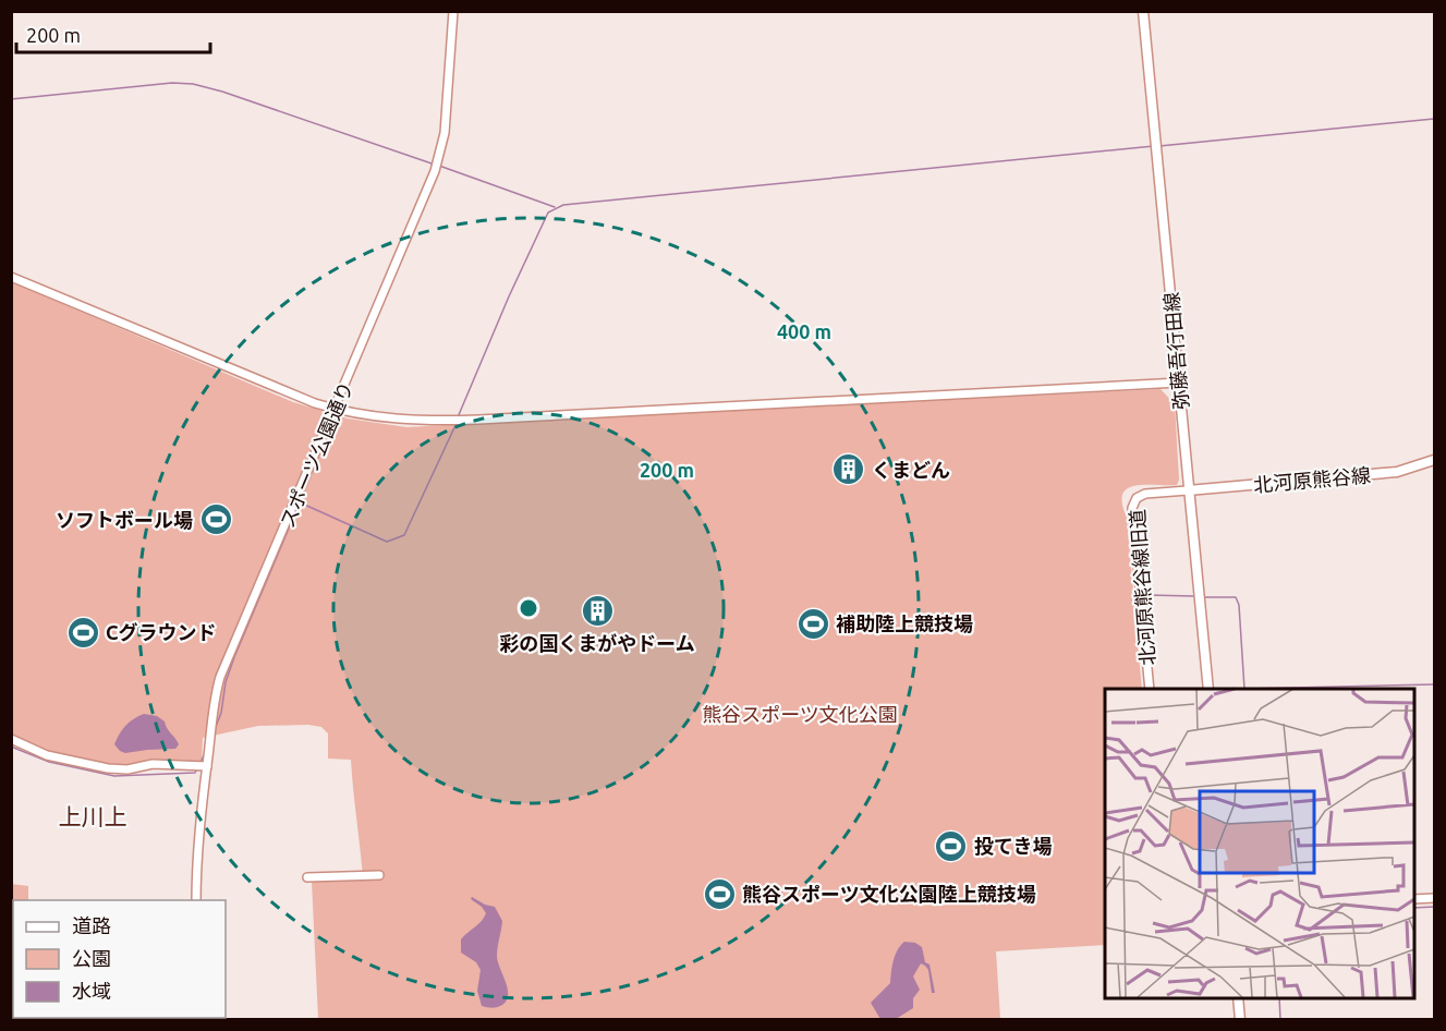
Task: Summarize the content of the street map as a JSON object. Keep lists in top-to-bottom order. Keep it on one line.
{"streets":{"main road":["弥藤吾行田線","北河原熊谷線"],"street":["スポーツ公園通り","北河原熊谷線旧道"]},"crossings":[["弥藤吾行田線","北河原熊谷線"],["弥藤吾行田線","北河原熊谷線旧道"],["北河原熊谷線","北河原熊谷線旧道"]],"districts":["上川上"],"parks":["熊谷スポーツ文化公園"],"places":{"building":["くまどん","彩の国くまがやドーム"],"sports":["ソフトボール場","補助陸上競技場","Cグラウンド","投てき場","熊谷スポーツ文化公園陸上競技場"]},"legend":["道路","公園","水域"],"scale_bar":"200 m","rings":["400 m","200 m"]}
